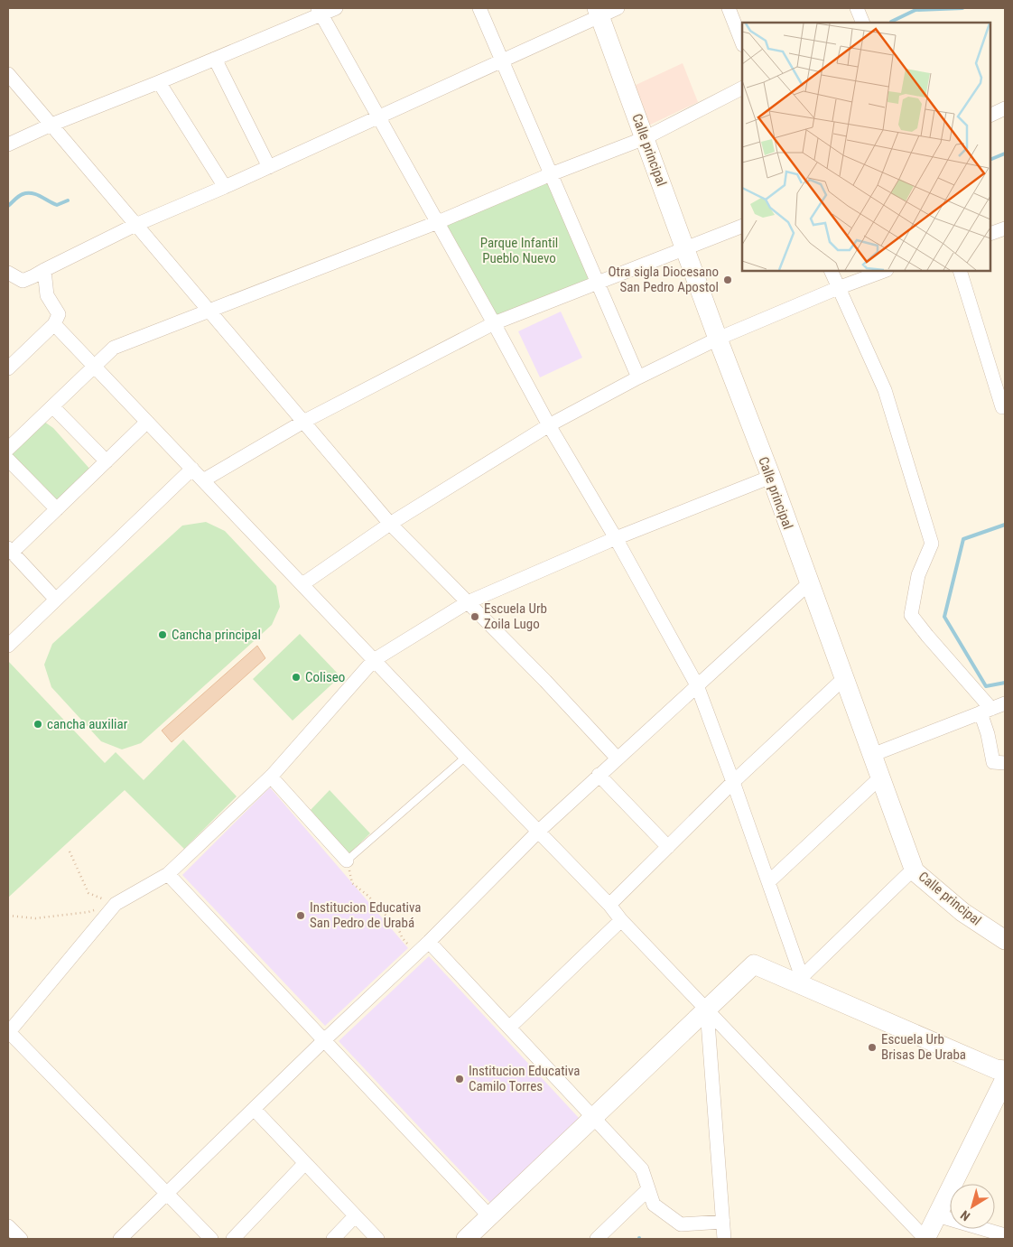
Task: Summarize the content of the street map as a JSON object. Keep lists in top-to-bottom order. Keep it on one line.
{"streets":{"main road":["Calle principal"]},"parks":["Parque Infantil Pueblo Nuevo"],"places":["Otra sigla Diocesano San Pedro Apostol","Escuela Urb Zoila Lugo","Cancha principal","Coliseo","cancha auxiliar","Institucion Educativa San Pedro de Urabá","Escuela Urb Brisas De Uraba","Institucion Educativa Camilo Torres"],"north":"bottom left"}
